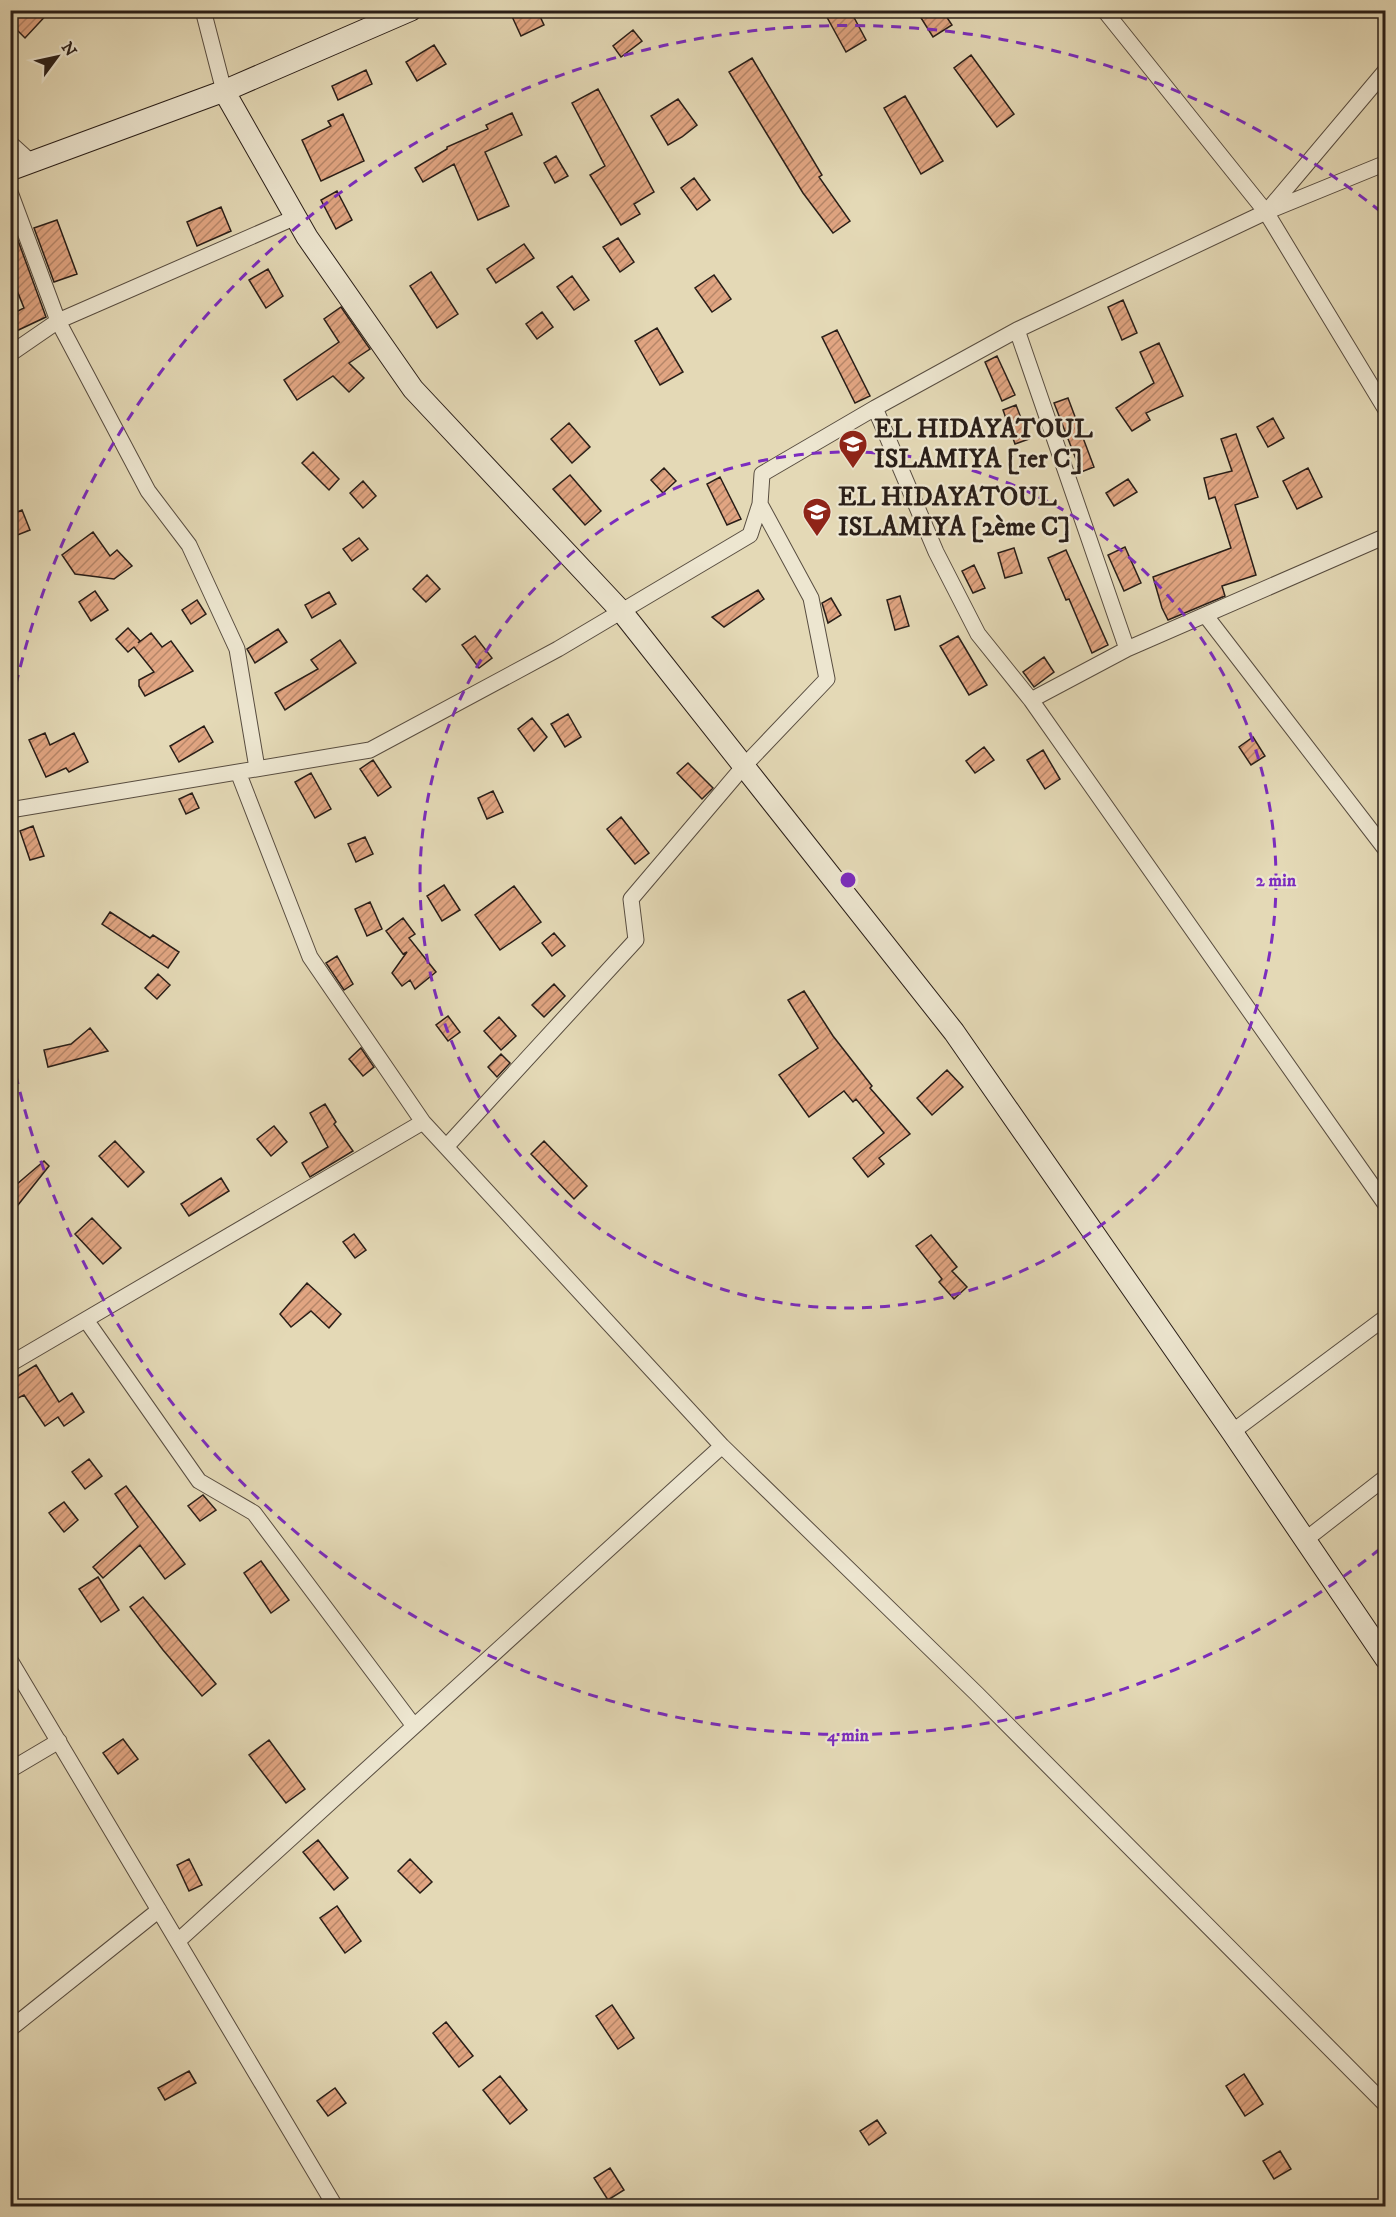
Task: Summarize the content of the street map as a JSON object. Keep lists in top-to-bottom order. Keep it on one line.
{"places":{"school or university":["EL HIDAYATOUL ISLAMIYA [1er C]","EL HIDAYATOUL ISLAMIYA [2ème C]"]},"north":"top right","rings":["2 min","4 min"]}
